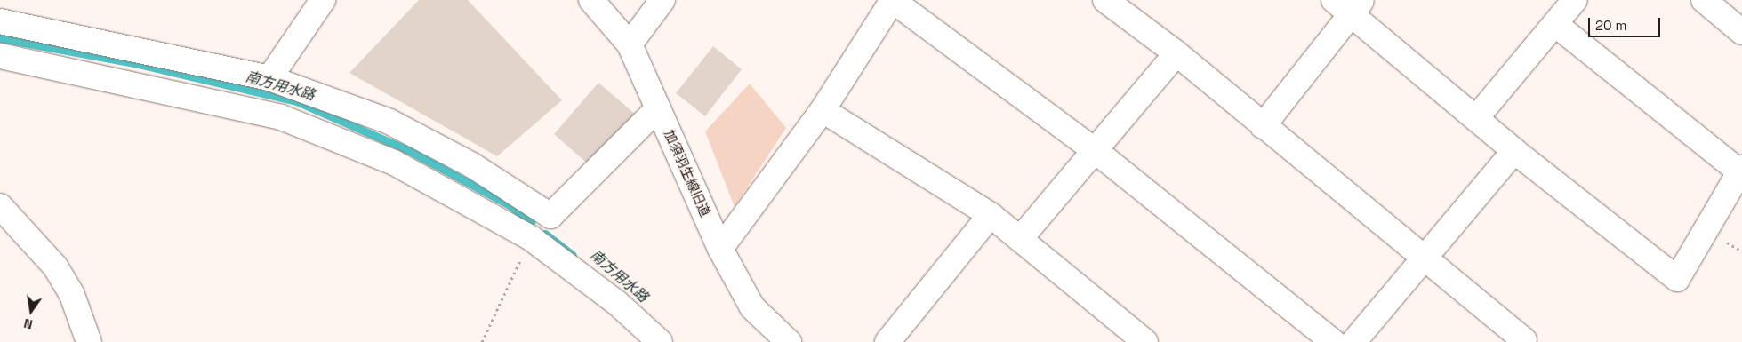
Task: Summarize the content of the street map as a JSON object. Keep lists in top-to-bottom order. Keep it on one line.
{"streets":{"street":["加須羽生線旧道"]},"water":["南方用水路"],"scale_bar":"20 m","north":"bottom"}
